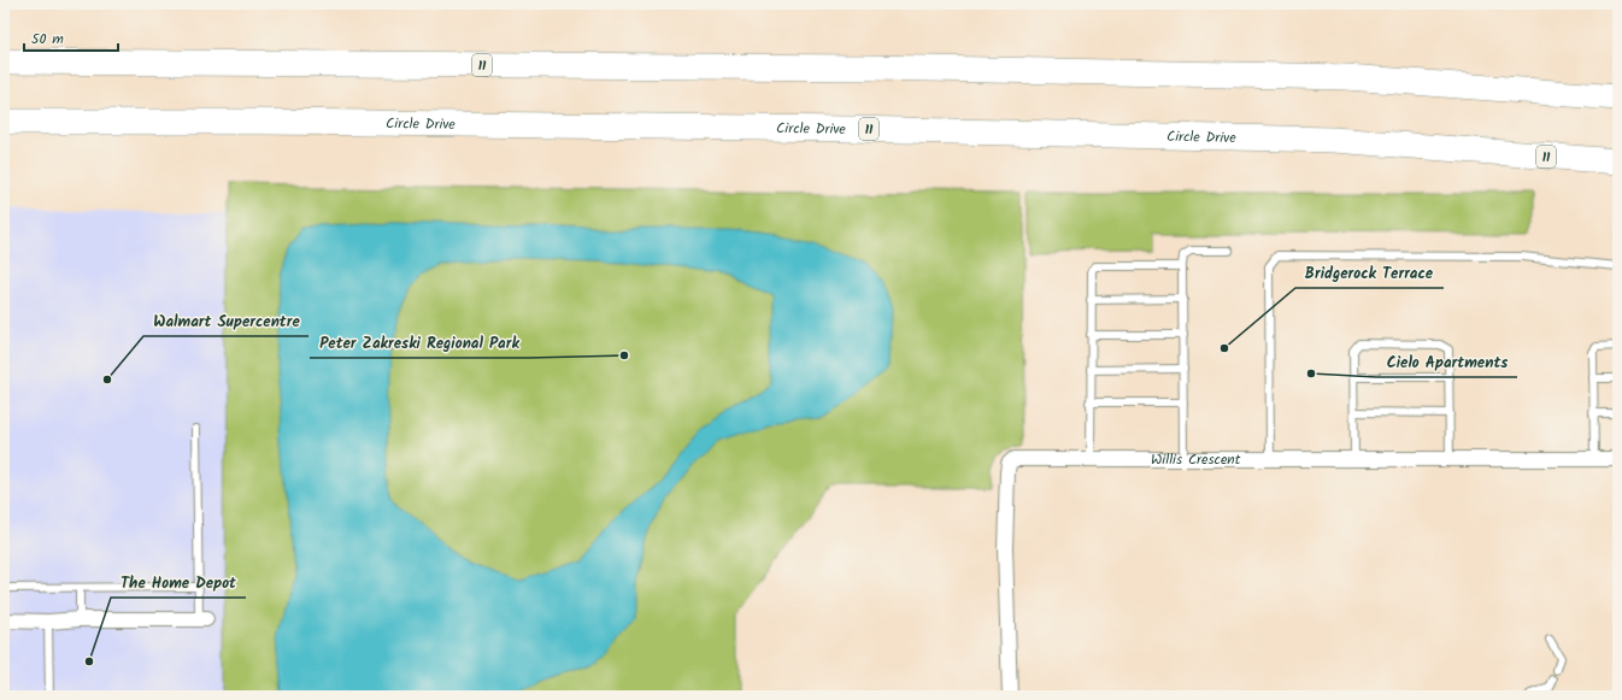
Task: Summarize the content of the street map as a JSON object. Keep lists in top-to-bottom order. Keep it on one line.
{"streets":{"highway":["11","Circle Drive"],"street":["Willis Crescent"]},"places":["Bridgerock Terrace","Peter Zakreski Regional Park","Cielo Apartments","Walmart Supercentre","The Home Depot"],"scale_bar":"50 m"}
